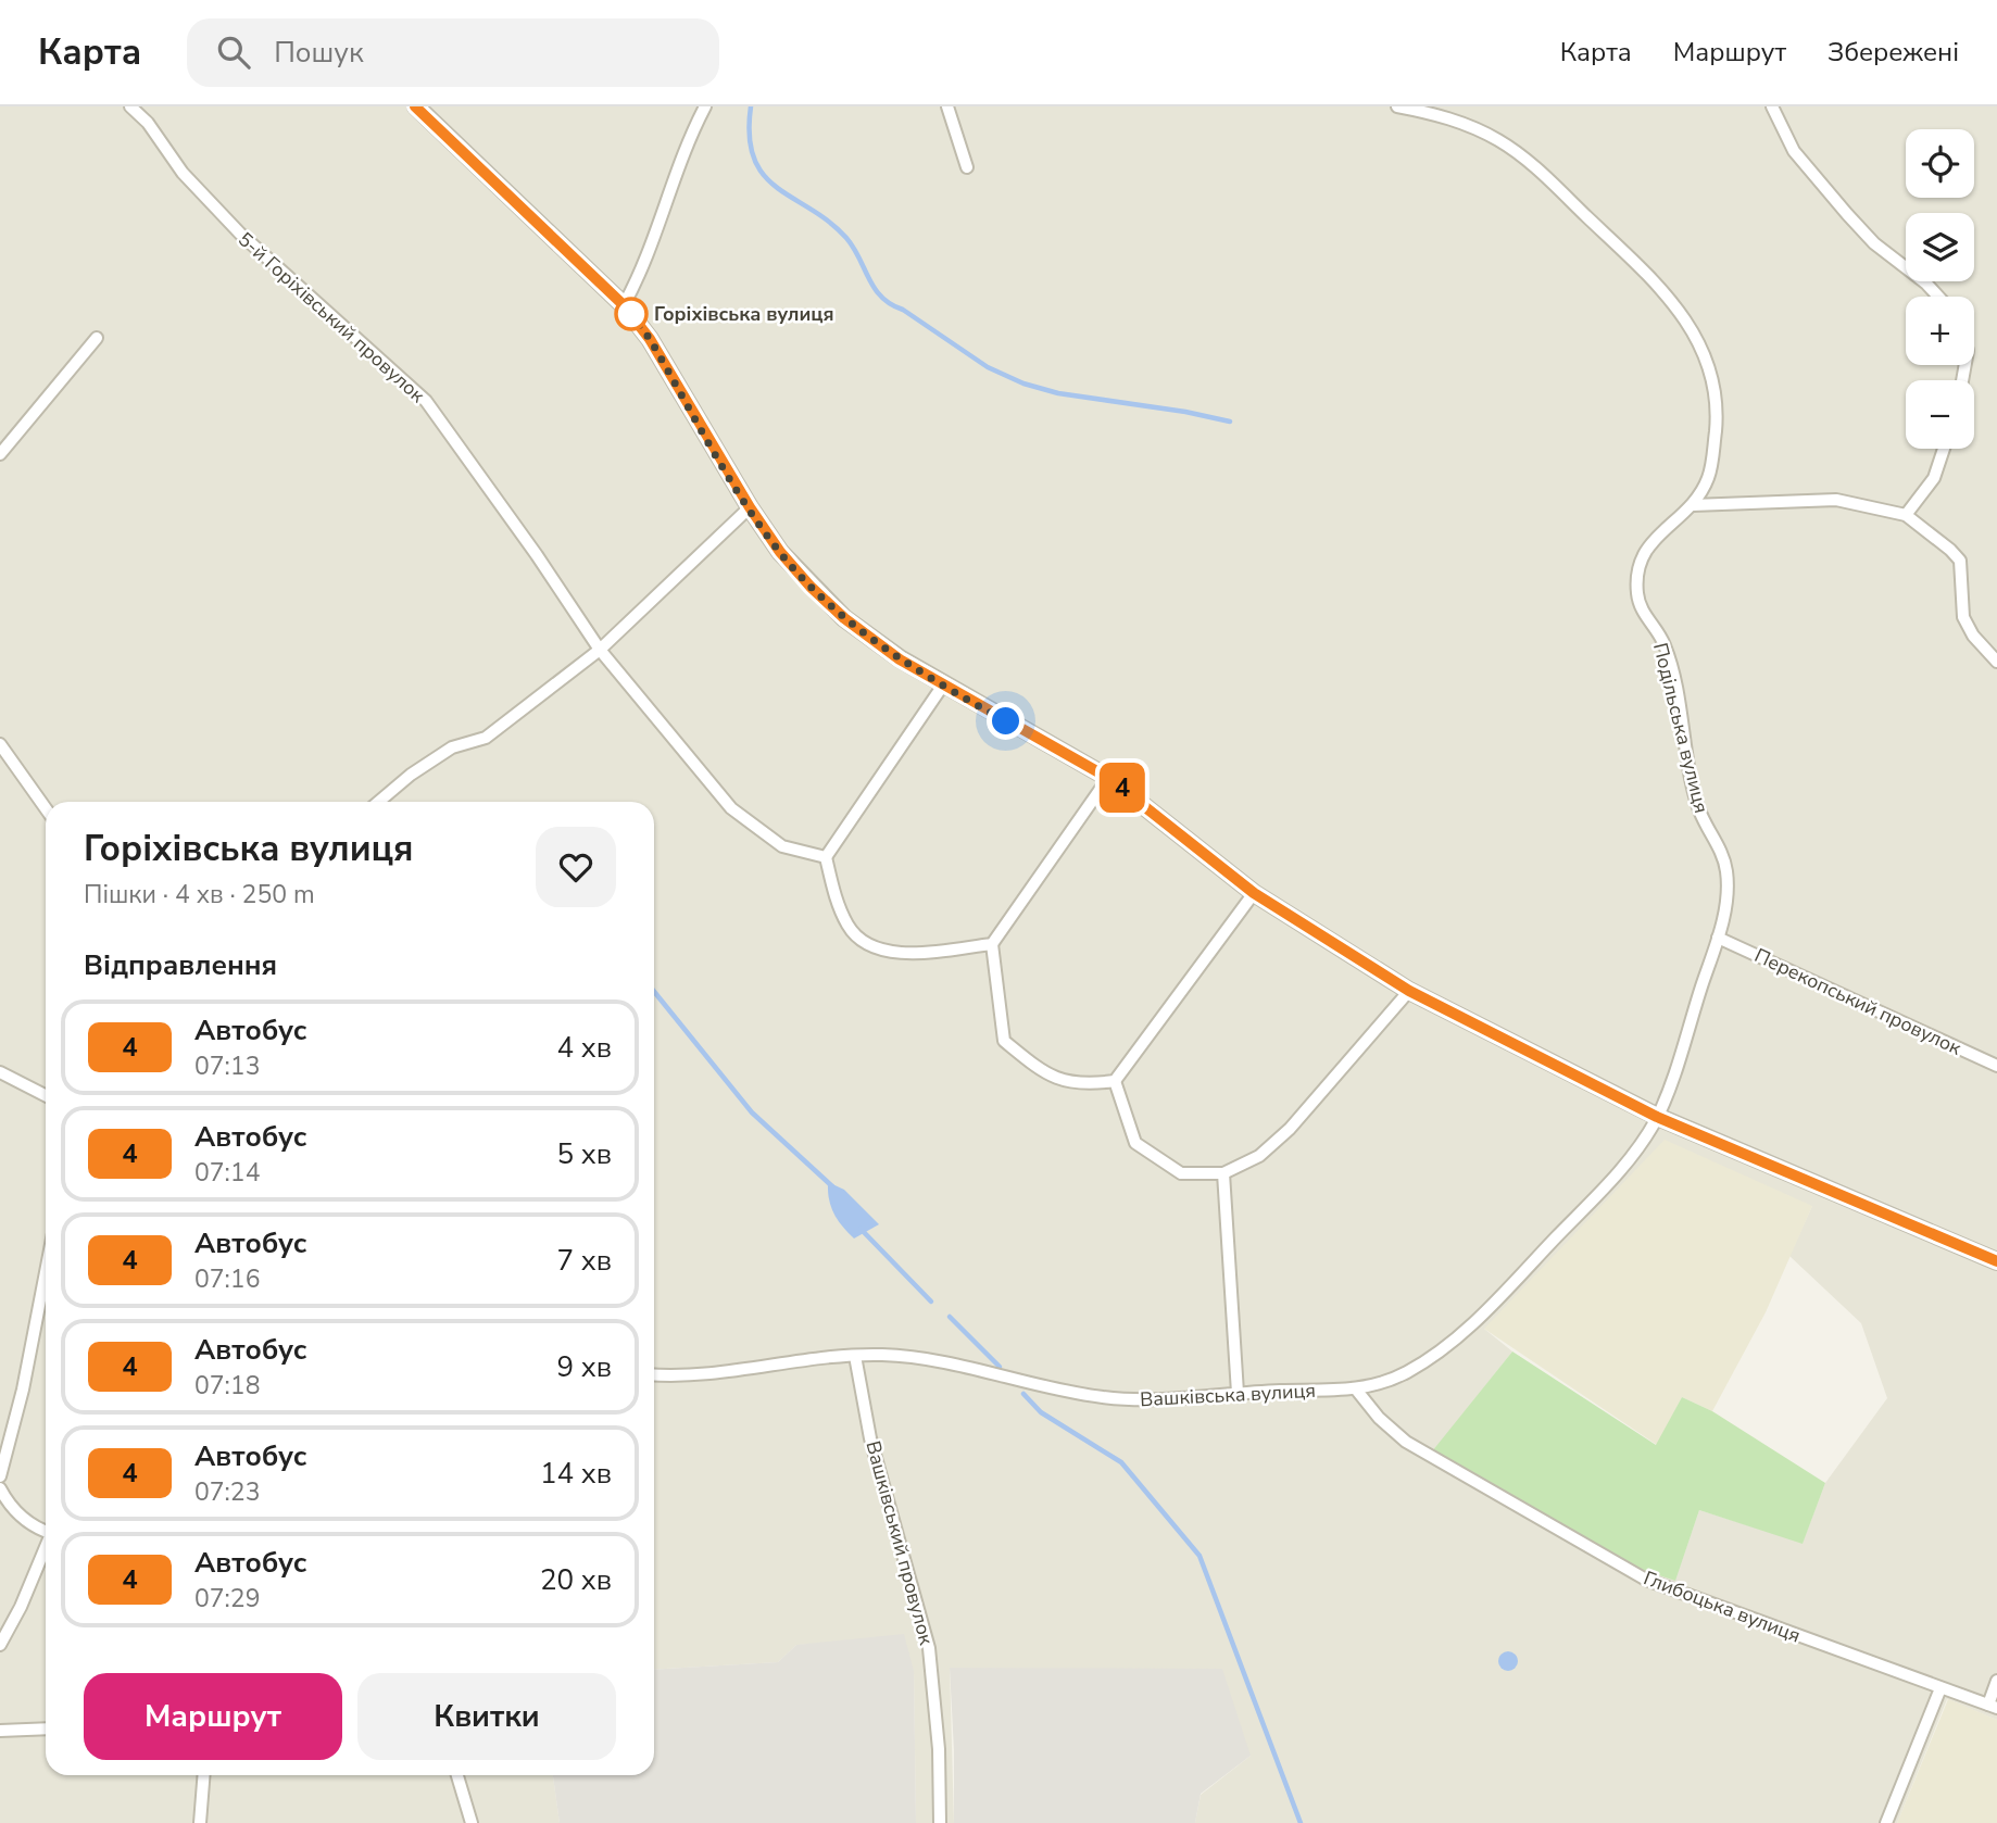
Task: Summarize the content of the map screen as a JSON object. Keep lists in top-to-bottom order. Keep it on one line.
{"streets":{"street":["5-й Горіхівський провулок","Подільська вулиця","Перекопський провулок","Вашківська вулиця","Вашківський провулок","Глибоцька вулиця"]},"crossings":[["Подільська вулиця","Перекопський провулок"],["Подільська вулиця","Вашківська вулиця"],["Вашківська вулиця","Вашківський провулок"],["Вашківська вулиця","Глибоцька вулиця"]],"places":["Горіхівська вулиця"],"lines":["bus line 4"],"page":{"header":"Карта","search":"Пошук","nav":["Карта","Маршрут","Збережені"],"on_map":"4","map_buttons":["+","−"],"heading":[["Горіхівська вулиця","Пішки · 4 хв · 250 m"],"Відправлення"],"list":[{"mark":"4","name":"Автобус","note":"07:13","value":"4 хв"},{"mark":"4","name":"Автобус","note":"07:14","value":"5 хв"},{"mark":"4","name":"Автобус","note":"07:16","value":"7 хв"},{"mark":"4","name":"Автобус","note":"07:18","value":"9 хв"},{"mark":"4","name":"Автобус","note":"07:23","value":"14 хв"},{"mark":"4","name":"Автобус","note":"07:29","value":"20 хв"}],"buttons":["Маршрут","Квитки"]}}
